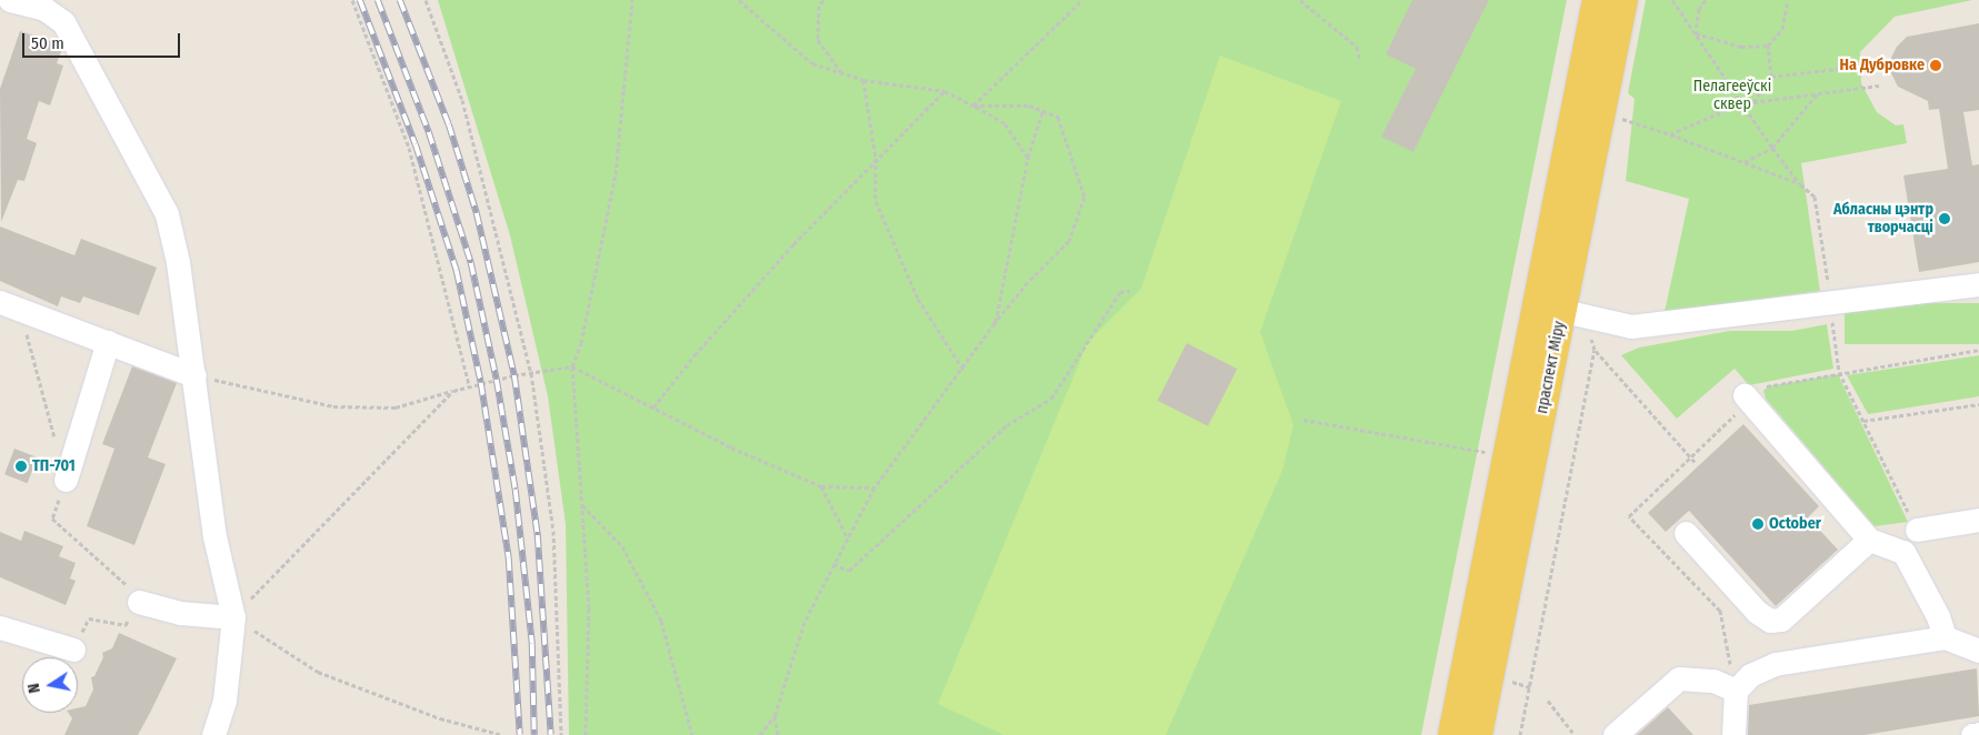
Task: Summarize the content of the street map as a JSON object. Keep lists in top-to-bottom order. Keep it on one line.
{"streets":{"main road":["праспект Міру"]},"parks":["Пелагееўскі сквер"],"places":["На Дубровке","Абласны цэнтр творчасці","ТП-701","October"],"scale_bar":"50 m","north":"left"}
